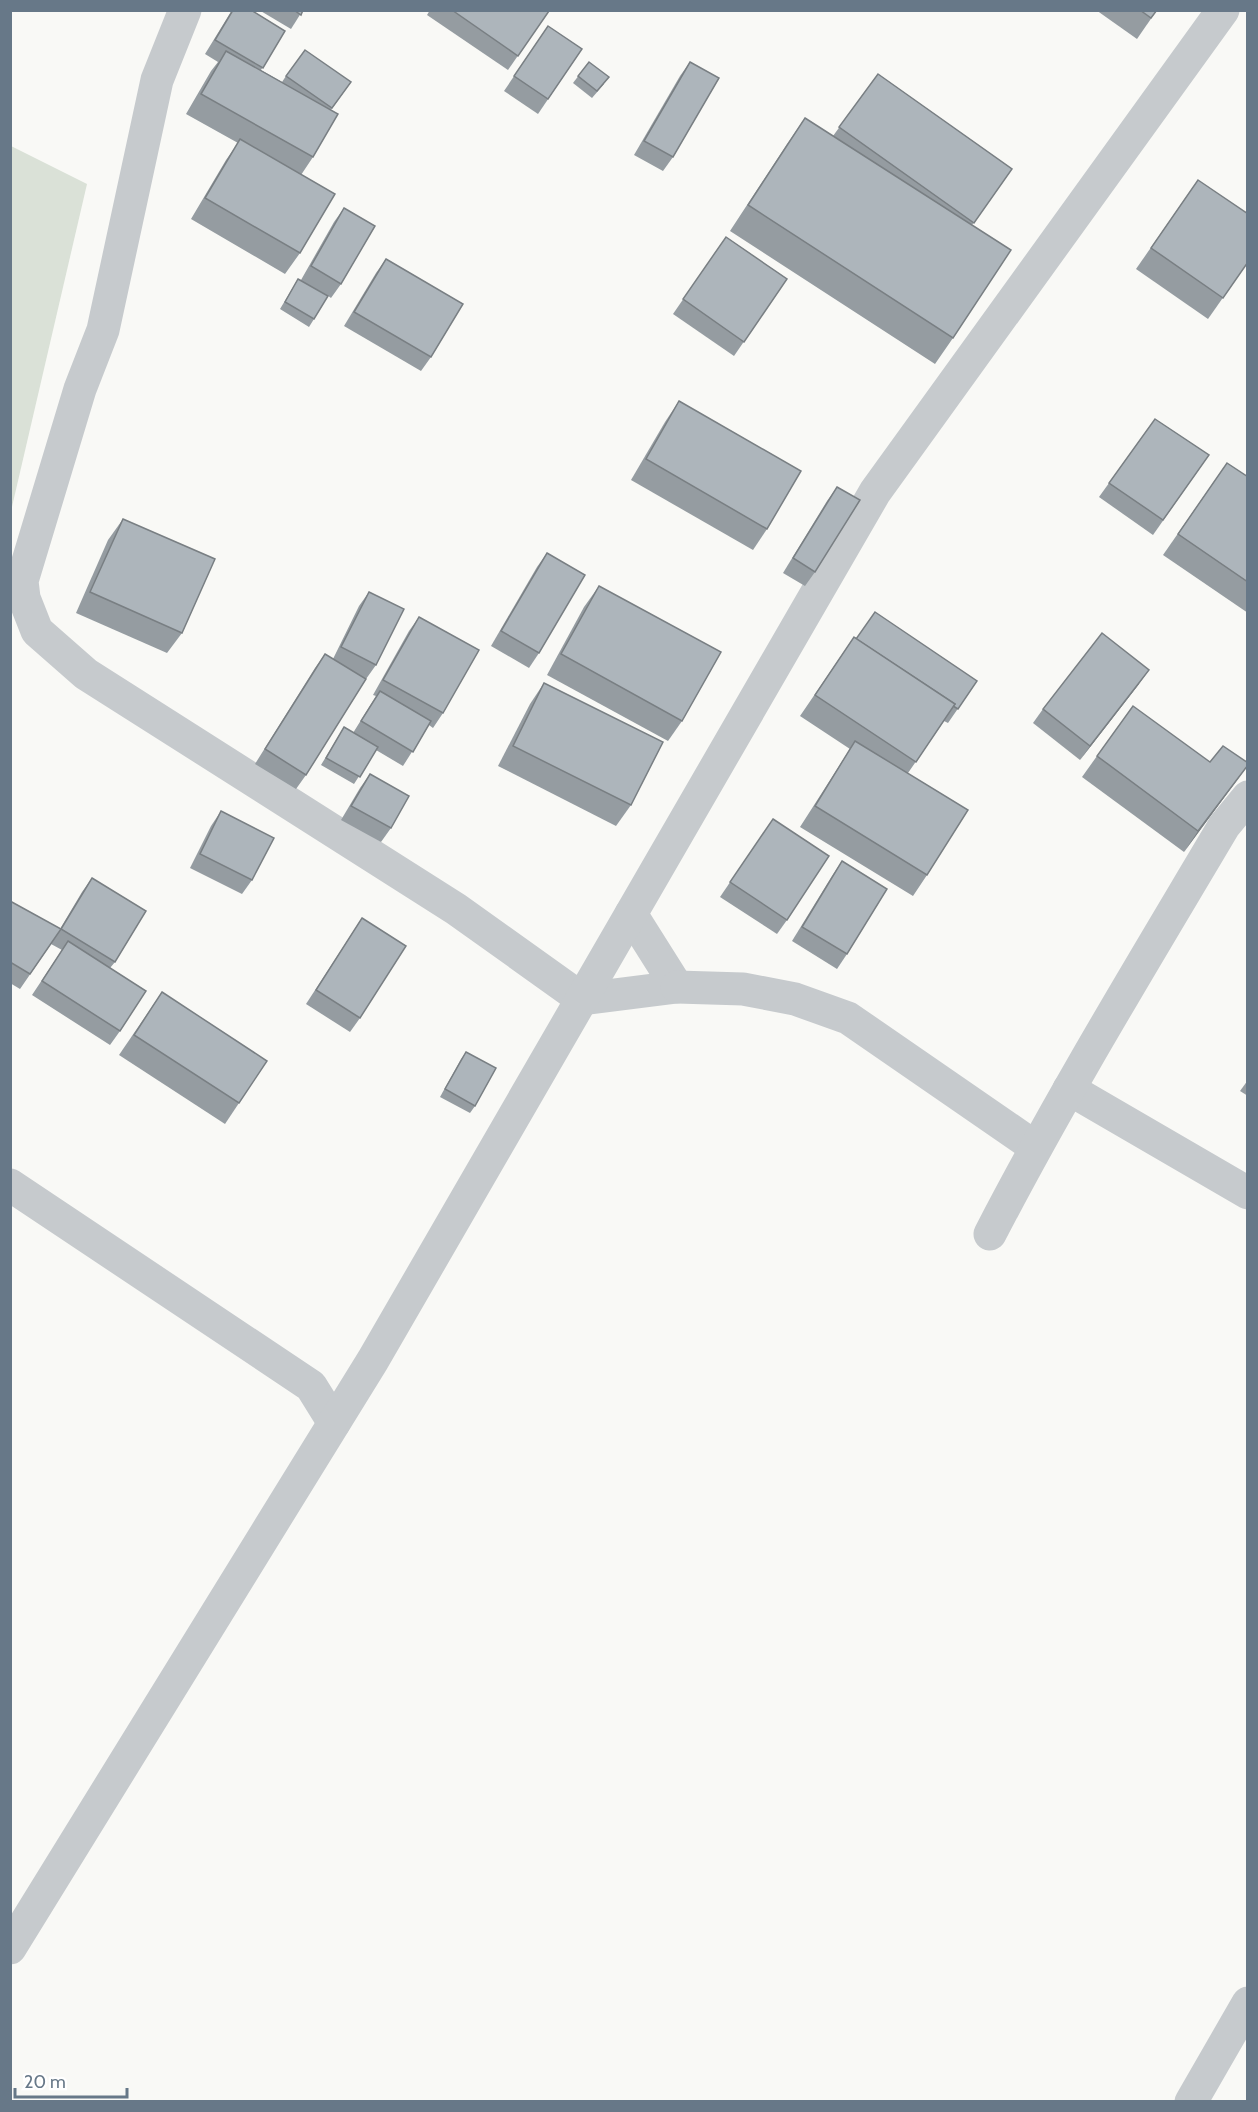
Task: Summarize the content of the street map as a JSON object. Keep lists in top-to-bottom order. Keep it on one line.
{"scale_bar":"20 m"}
